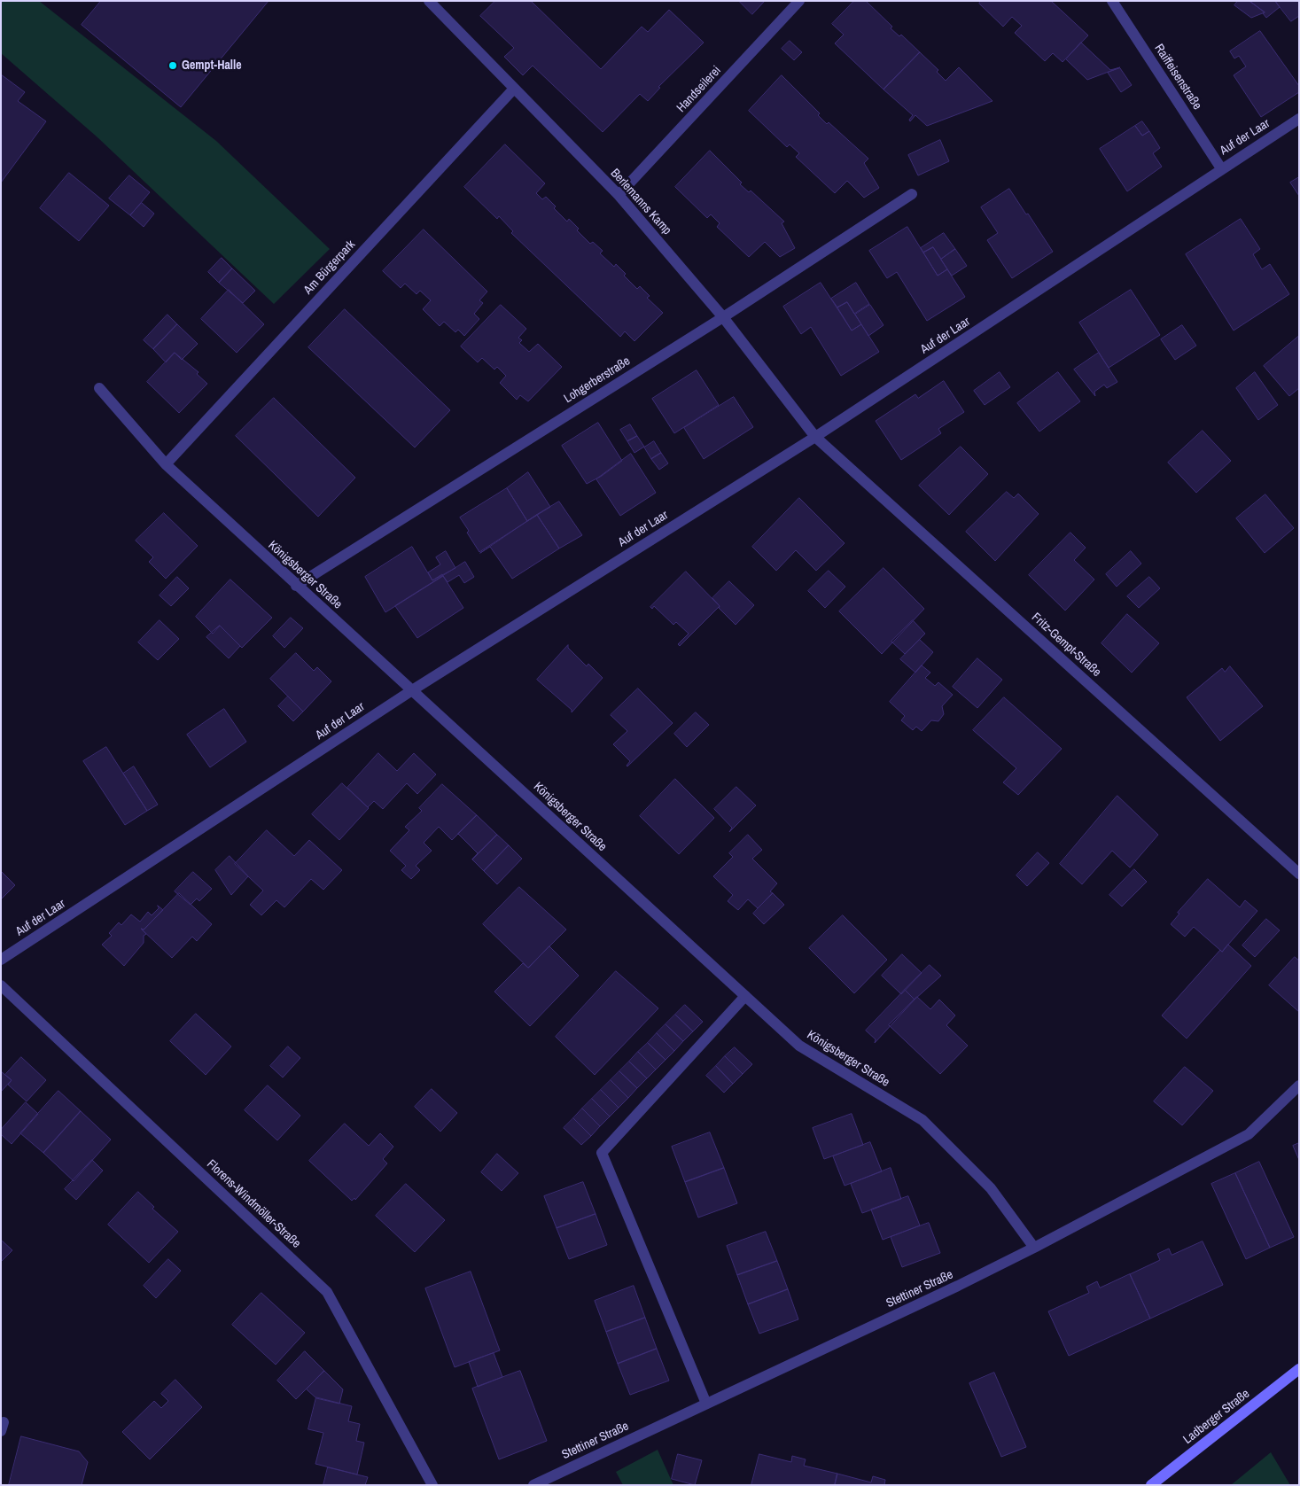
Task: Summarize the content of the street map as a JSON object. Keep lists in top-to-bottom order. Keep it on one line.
{"streets":{"main road":["Ladberger Straße"],"street":["Raiffeisenstraße","Handseilerei","Auf der Laar","Berlemanns Kamp","Am Bürgerpark","Lohgerberstraße","Königsberger Straße","Fritz-Gempt-Straße","Florens-Windmöller-Straße","Stettiner Straße"]},"crossings":[["Raiffeisenstraße","Auf der Laar"],["Handseilerei","Berlemanns Kamp"],["Auf der Laar","Berlemanns Kamp"],["Auf der Laar","Königsberger Straße"],["Auf der Laar","Fritz-Gempt-Straße"],["Berlemanns Kamp","Am Bürgerpark"],["Berlemanns Kamp","Lohgerberstraße"],["Berlemanns Kamp","Fritz-Gempt-Straße"],["Am Bürgerpark","Königsberger Straße"],["Lohgerberstraße","Königsberger Straße"],["Königsberger Straße","Stettiner Straße"]],"places":["Gempt-Halle"]}
